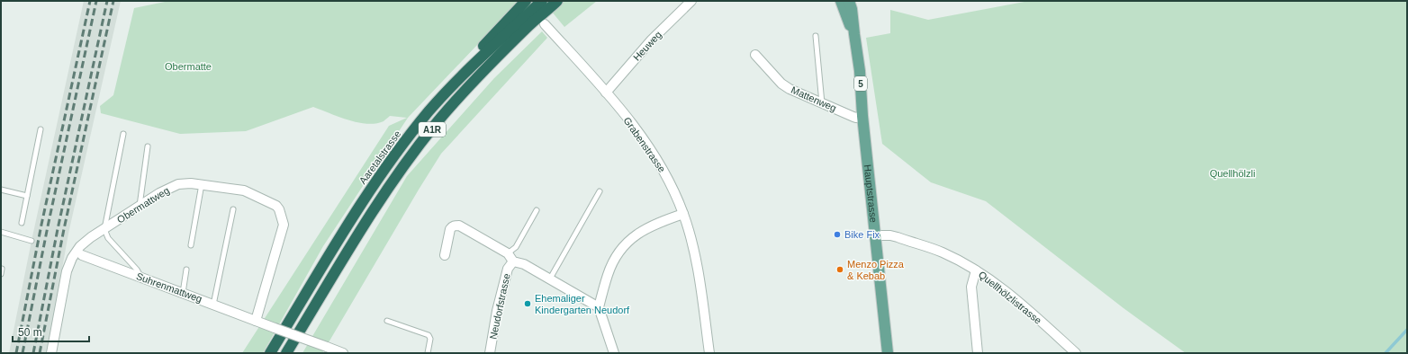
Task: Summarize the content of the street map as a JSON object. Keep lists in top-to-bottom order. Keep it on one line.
{"streets":{"highway":["A1R","Aaretalstrasse"],"main road":["5","Hauptstrasse"],"street":["Heuweg","Mattenweg","Grabenstrasse","Obermattweg","Suhrenmattweg","Quellhölzlistrasse","Neudorfstrasse"]},"crossings":[["Heuweg","Grabenstrasse"],["Mattenweg","Hauptstrasse"],["Hauptstrasse","Quellhölzlistrasse"],["Obermattweg","Suhrenmattweg"]],"parks":["Obermatte","Quellhölzli"],"places":["Bike Fix","Menzo Pizza & Kebab","Ehemaliger Kindergarten Neudorf"],"scale_bar":"50 m"}
